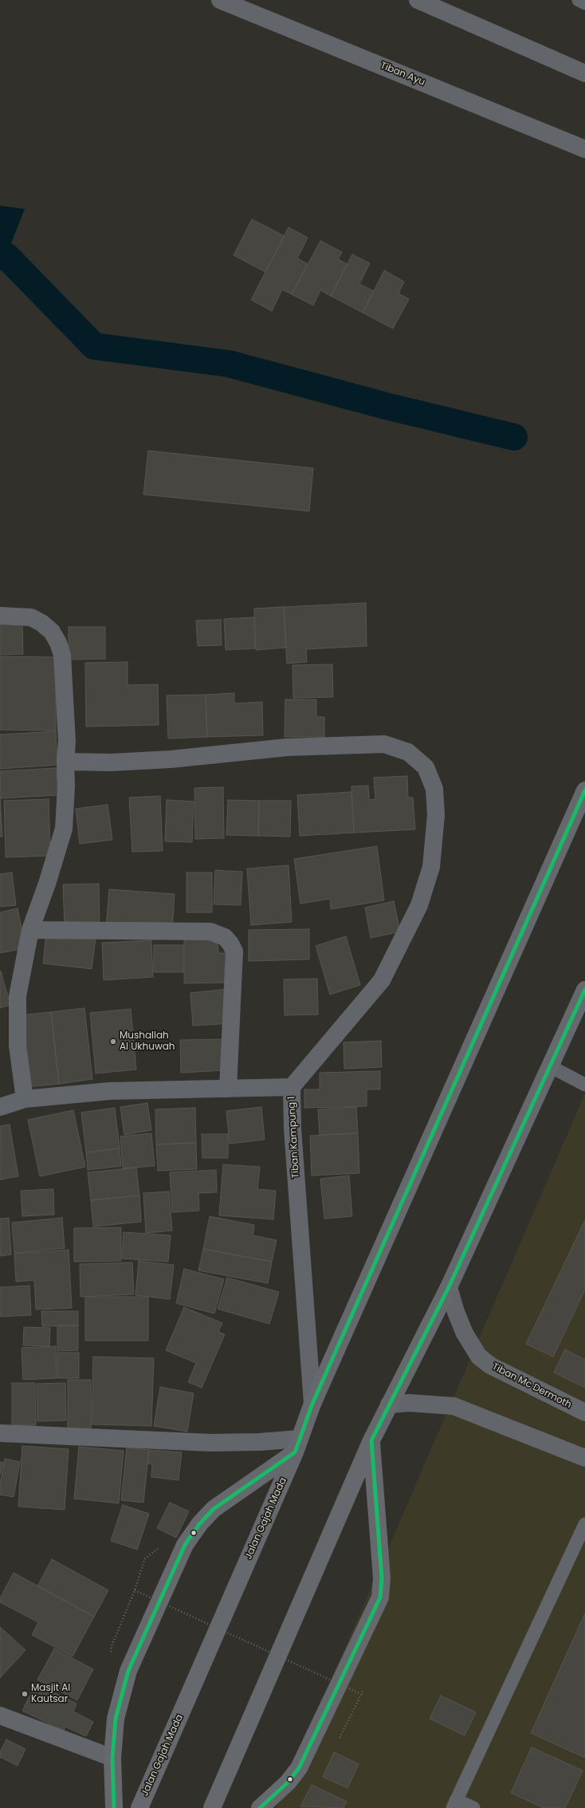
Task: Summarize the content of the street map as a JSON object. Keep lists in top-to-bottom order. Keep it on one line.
{"streets":{"highway":["Jalan Gajah Mada"],"street":["Tiban Ayu","Tiban Kampung 1","Tiban Mc Dermoth"]},"crossings":[["Tiban Kampung 1","Jalan Gajah Mada"]],"places":["Mushallah Al Ukhuwah","Masjit Al Kautsar"]}
